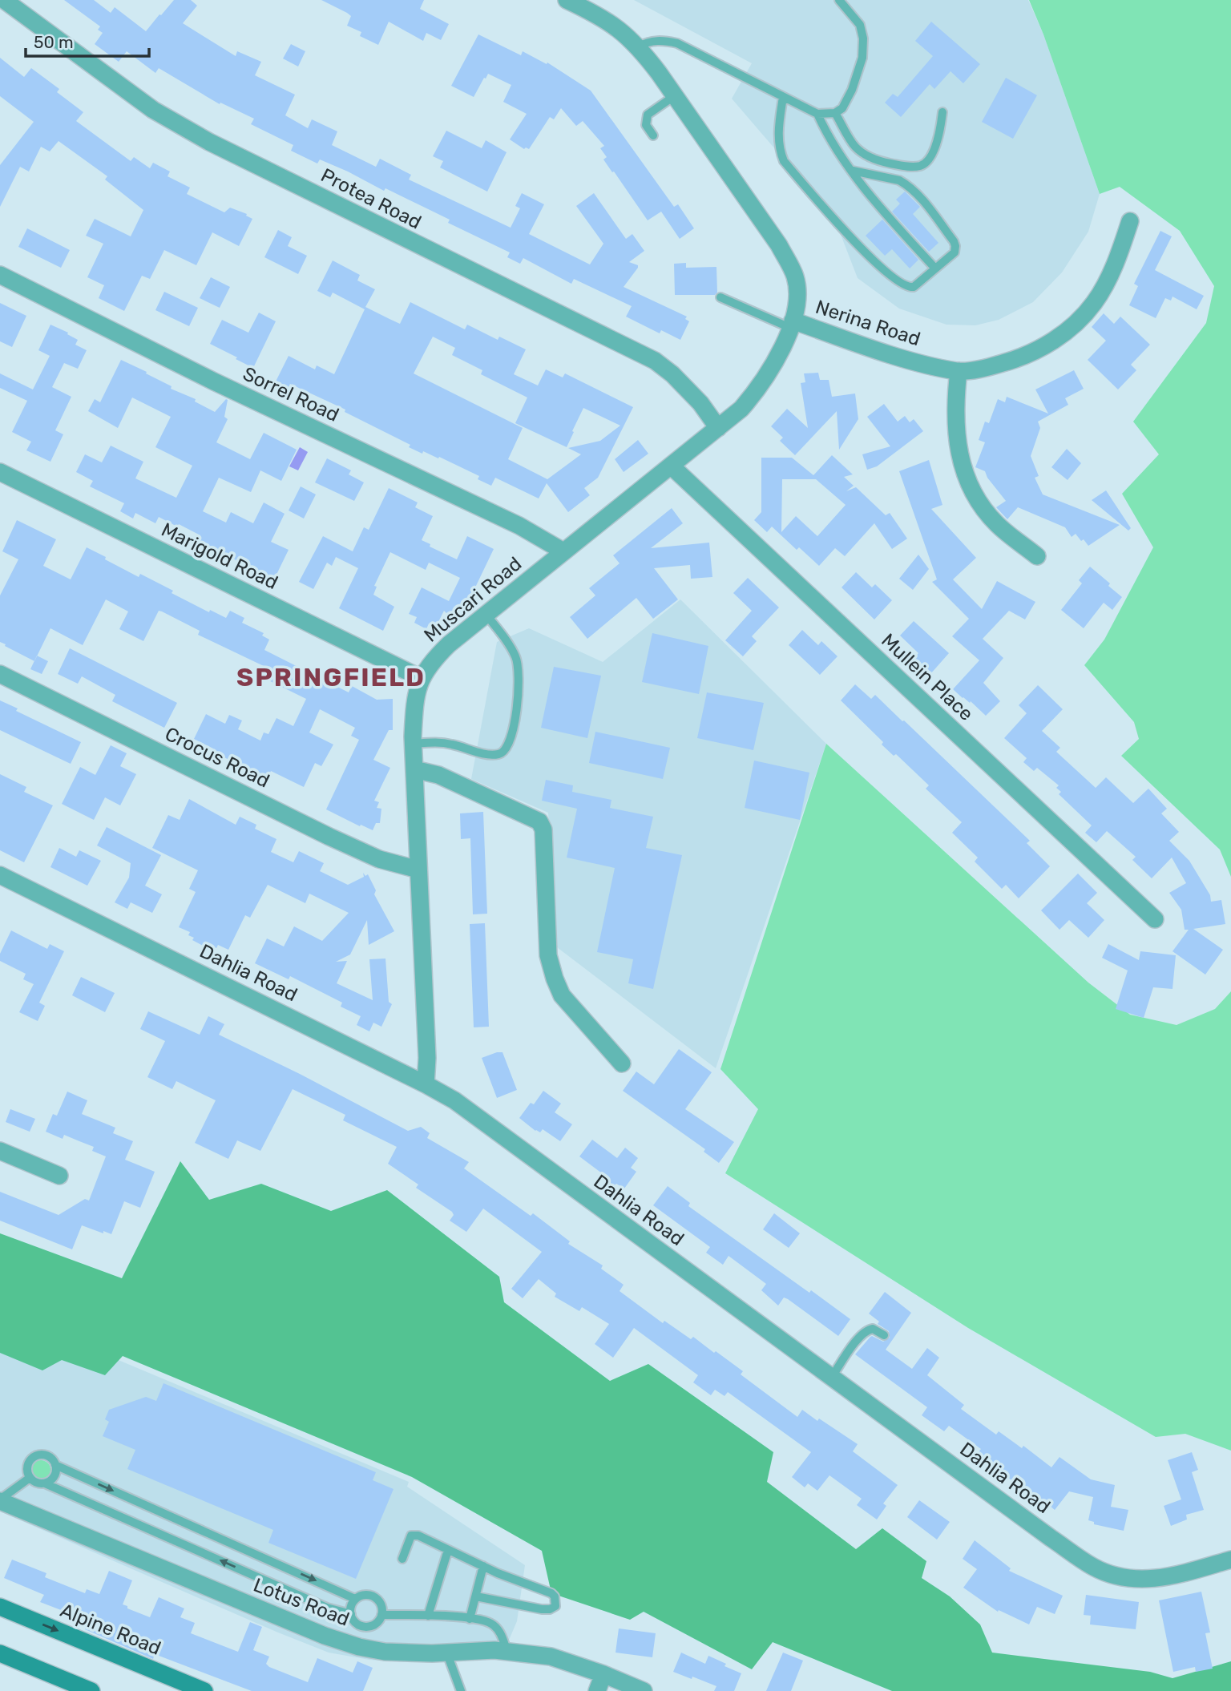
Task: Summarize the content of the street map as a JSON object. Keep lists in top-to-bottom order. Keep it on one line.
{"streets":{"main road":["Alpine Road"],"street":["Protea Road","Nerina Road","Sorrel Road","Marigold Road","Muscari Road","Mullein Place","Crocus Road","Dahlia Road","Lotus Road"]},"crossings":[["Protea Road","Muscari Road"],["Nerina Road","Muscari Road"],["Sorrel Road","Muscari Road"],["Marigold Road","Muscari Road"],["Muscari Road","Mullein Place"],["Muscari Road","Crocus Road"],["Muscari Road","Dahlia Road"]],"districts":["SPRINGFIELD"],"scale_bar":"50 m"}
